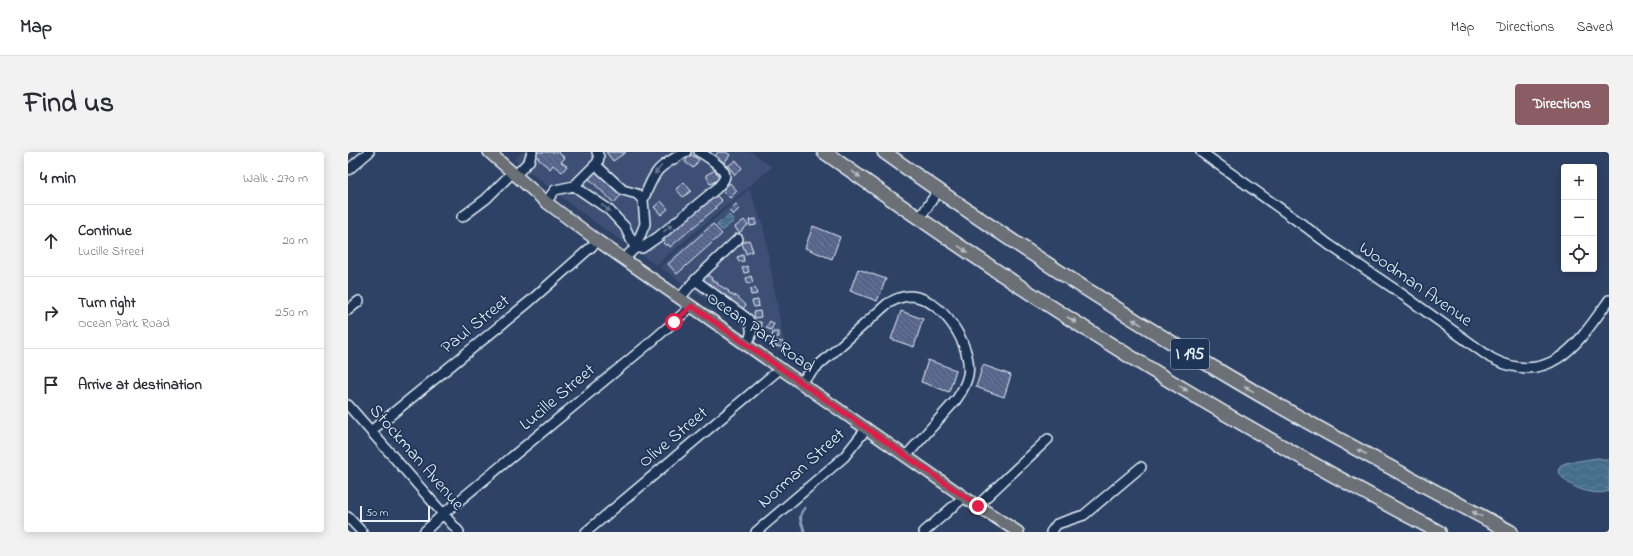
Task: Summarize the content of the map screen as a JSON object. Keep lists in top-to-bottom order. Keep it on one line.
{"streets":{"highway":["I 195"],"main road":["Ocean Park Road"],"street":["Woodman Avenue","Paul Street","Lucille Street","Olive Street","Stockman Avenue","Norman Street"]},"crossings":[["Paul Street","Ocean Park Road"],["Paul Street","Stockman Avenue"],["Ocean Park Road","Lucille Street"],["Ocean Park Road","Olive Street"],["Ocean Park Road","Norman Street"],["Lucille Street","Stockman Avenue"]],"scale_bar":"50 m","page":{"header":"Map","nav":["Map","Directions","Saved"],"title":"Find us","buttons":"Directions","heading":["4 min","Walk · 270 m"],"map_buttons":["+","−"],"list":[["Continue","Lucille Street","20 m"],["Turn right","Ocean Park Road","250 m"],"Arrive at destination"],"scale":"50 m"}}
